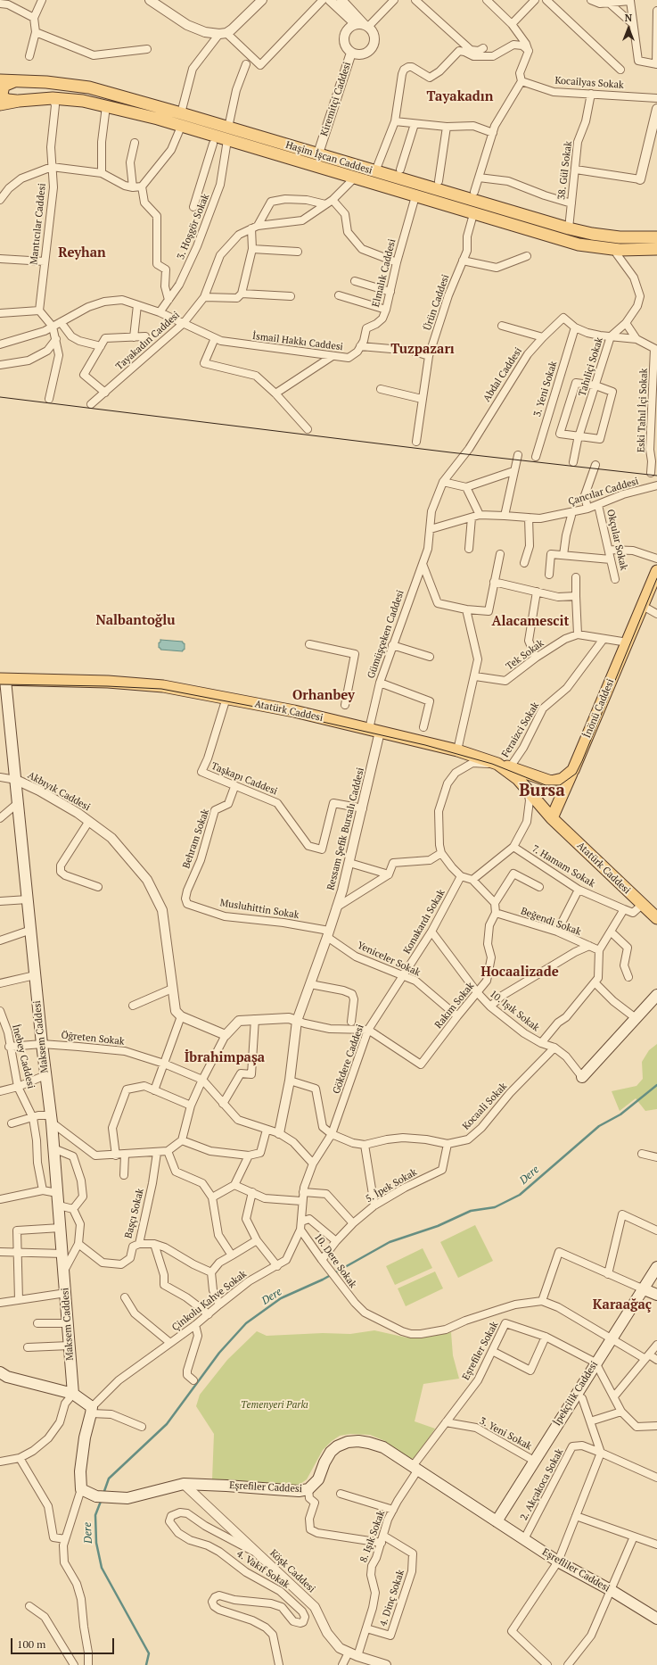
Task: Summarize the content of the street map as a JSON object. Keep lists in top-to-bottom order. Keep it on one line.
{"streets":{"main road":["Kiremitçi Caddesi","Haşim İşcan Caddesi","İnönü Caddesi","Atatürk Caddesi","Maksem Caddesi","İpekçilik Caddesi","Eşrefiler Caddesi","Eşrefliler Caddesi"],"street":["Kocailyas Sokak","38. Gül Sokak","Mantıcılar Caddesi","3. Hoşgör Sokak","Elmalık Caddesi","Ürün Caddesi","Tayakadın Caddesi","İsmail Hakkı Caddesi","Tahıliçi Sokak","Abdal Caddesi","3. Yeni Sokak","Eski Tahıl İçi Sokak","Çancılar Caddesi","Okçular Sokak","Gümüşçeken Caddesi","Tek Sokak","Feraizci Sokak","Taşkapı Caddesi","Akbıyık Caddesi","Ressam Şefik Bursalı Caddesi","Behram Sokak","7. Hamam Sokak","Musluhittin Sokak","Konakardı Sokak","Beğendi Sokak","Yeniceler Sokak","Rakım Sokak","10. Işık Sokak","Öğreten Sokak","İnebey Caddesi","Gökdere Caddesi","Kocaali Sokak","5. İpek Sokak","Başçı Sokak","10. Dere Sokak","Çinkolu Kahve Sokak","Eşrefiler Sokak","2. Akçakoca Sokak","8. Işık Sokak","4. Vakıf Sokak","Köşk Caddesi","4. Dinç Sokak"]},"crossings":[["Kocailyas Sokak","38. Gül Sokak"],["Kiremitçi Caddesi","Haşim İşcan Caddesi"],["Haşim İşcan Caddesi","38. Gül Sokak"],["Haşim İşcan Caddesi","Mantıcılar Caddesi"],["Haşim İşcan Caddesi","3. Hoşgör Sokak"],["Haşim İşcan Caddesi","Elmalık Caddesi"],["Haşim İşcan Caddesi","Ürün Caddesi"],["Haşim İşcan Caddesi","Tayakadın Caddesi"],["Haşim İşcan Caddesi","Tahıliçi Sokak"],["3. Hoşgör Sokak","İsmail Hakkı Caddesi"],["Elmalık Caddesi","İsmail Hakkı Caddesi"],["Tayakadın Caddesi","İsmail Hakkı Caddesi"],["Abdal Caddesi","3. Yeni Sokak"],["Abdal Caddesi","Gümüşçeken Caddesi"],["3. Yeni Sokak","Eşrefiler Sokak"],["3. Yeni Sokak","İpekçilik Caddesi"],["Çancılar Caddesi","Okçular Sokak"],["Çancılar Caddesi","Gümüşçeken Caddesi"],["Gümüşçeken Caddesi","Atatürk Caddesi"],["Gümüşçeken Caddesi","Ressam Şefik Bursalı Caddesi"],["Atatürk Caddesi","Taşkapı Caddesi"],["Atatürk Caddesi","Ressam Şefik Bursalı Caddesi"],["Atatürk Caddesi","7. Hamam Sokak"],["Atatürk Caddesi","Konakardı Sokak"],["Atatürk Caddesi","Maksem Caddesi"],["Taşkapı Caddesi","Ressam Şefik Bursalı Caddesi"],["Taşkapı Caddesi","Behram Sokak"],["Akbıyık Caddesi","Maksem Caddesi"],["Ressam Şefik Bursalı Caddesi","Musluhittin Sokak"],["Ressam Şefik Bursalı Caddesi","Yeniceler Sokak"],["Behram Sokak","Musluhittin Sokak"],["7. Hamam Sokak","Konakardı Sokak"],["Musluhittin Sokak","Yeniceler Sokak"],["Konakardı Sokak","Yeniceler Sokak"],["Konakardı Sokak","10. Işık Sokak"],["Konakardı Sokak","Gökdere Caddesi"],["Beğendi Sokak","Rakım Sokak"],["Yeniceler Sokak","Rakım Sokak"],["Yeniceler Sokak","Gökdere Caddesi"],["Rakım Sokak","10. Işık Sokak"],["Rakım Sokak","Gökdere Caddesi"],["10. Işık Sokak","Kocaali Sokak"],["Maksem Caddesi","Öğreten Sokak"],["Öğreten Sokak","İnebey Caddesi"],["Gökdere Caddesi","Kocaali Sokak"],["Gökdere Caddesi","Çinkolu Kahve Sokak"],["Kocaali Sokak","5. İpek Sokak"],["Kocaali Sokak","Çinkolu Kahve Sokak"],["5. İpek Sokak","10. Dere Sokak"],["10. Dere Sokak","Çinkolu Kahve Sokak"],["Eşrefiler Sokak","İpekçilik Caddesi"],["Eşrefiler Sokak","Eşrefiler Caddesi"],["Eşrefiler Sokak","8. Işık Sokak"],["İpekçilik Caddesi","Eşrefiler Caddesi"],["İpekçilik Caddesi","Eşrefliler Caddesi"],["2. Akçakoca Sokak","Eşrefliler Caddesi"],["Eşrefiler Caddesi","8. Işık Sokak"],["Eşrefiler Caddesi","Eşrefliler Caddesi"],["Eşrefiler Caddesi","Köşk Caddesi"],["8. Işık Sokak","Köşk Caddesi"],["8. Işık Sokak","4. Dinç Sokak"],["4. Vakıf Sokak","Köşk Caddesi"]],"districts":["Tayakadın","Reyhan","Tuzpazarı","Nalbantoğlu","Alacamescit","Orhanbey","Bursa","Hocaalizade","İbrahimpaşa","Karaağaç"],"water":["Dere"],"parks":["Temenyeri Parkı"],"scale_bar":"100 m","north":"top"}
